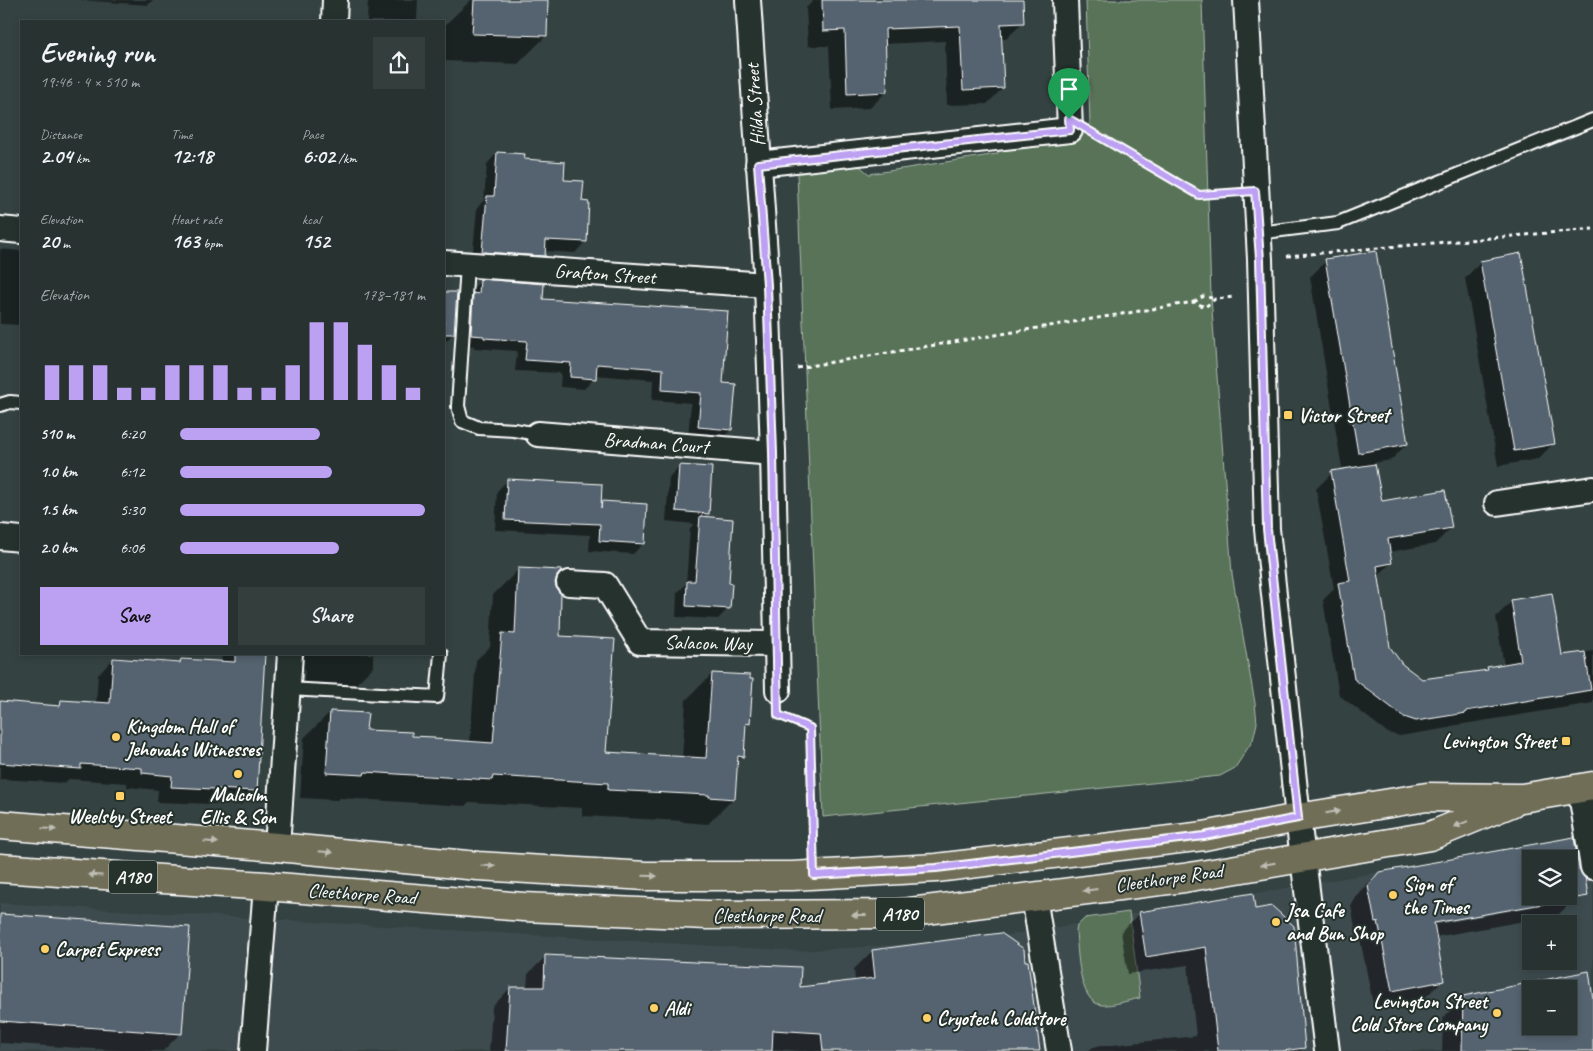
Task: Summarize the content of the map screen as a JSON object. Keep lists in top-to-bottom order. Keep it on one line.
{"streets":{"main road":["A180","Cleethorpe Road"],"street":["Hilda Street","Grafton Street","Bradman Court","Salacon Way"]},"crossings":[["Hilda Street","Grafton Street"],["Hilda Street","Bradman Court"],["Hilda Street","Salacon Way"]],"places":{"transit":["Victor Street","Levington Street","Weelsby Street"],"other":["Kingdom Hall of Jehovahs Witnesses","Malcolm Ellis & Son","Sign of the Times","Jsa Cafe and Bun Shop","Carpet Express","Aldi","Levington Street Cold Store Company","Cryotech Coldstore"]},"page":{"heading":["Evening run","19:46 · 4 × 510 m"],"stats":[["Distance","2.04 km"],["Time","12:18"],["Pace","6:02 /km"],["Elevation","20 m"],["Heart rate","163 bpm"],["kcal","152"]],"chart":["Elevation","178–181 m"],"list":[{"name":"510 m","note":"6:20"},{"name":"1.0 km","note":"6:12"},{"name":"1.5 km","note":"5:30"},{"name":"2.0 km","note":"6:06"}],"buttons":["Save","Share"],"map_buttons":["+","−"]}}
